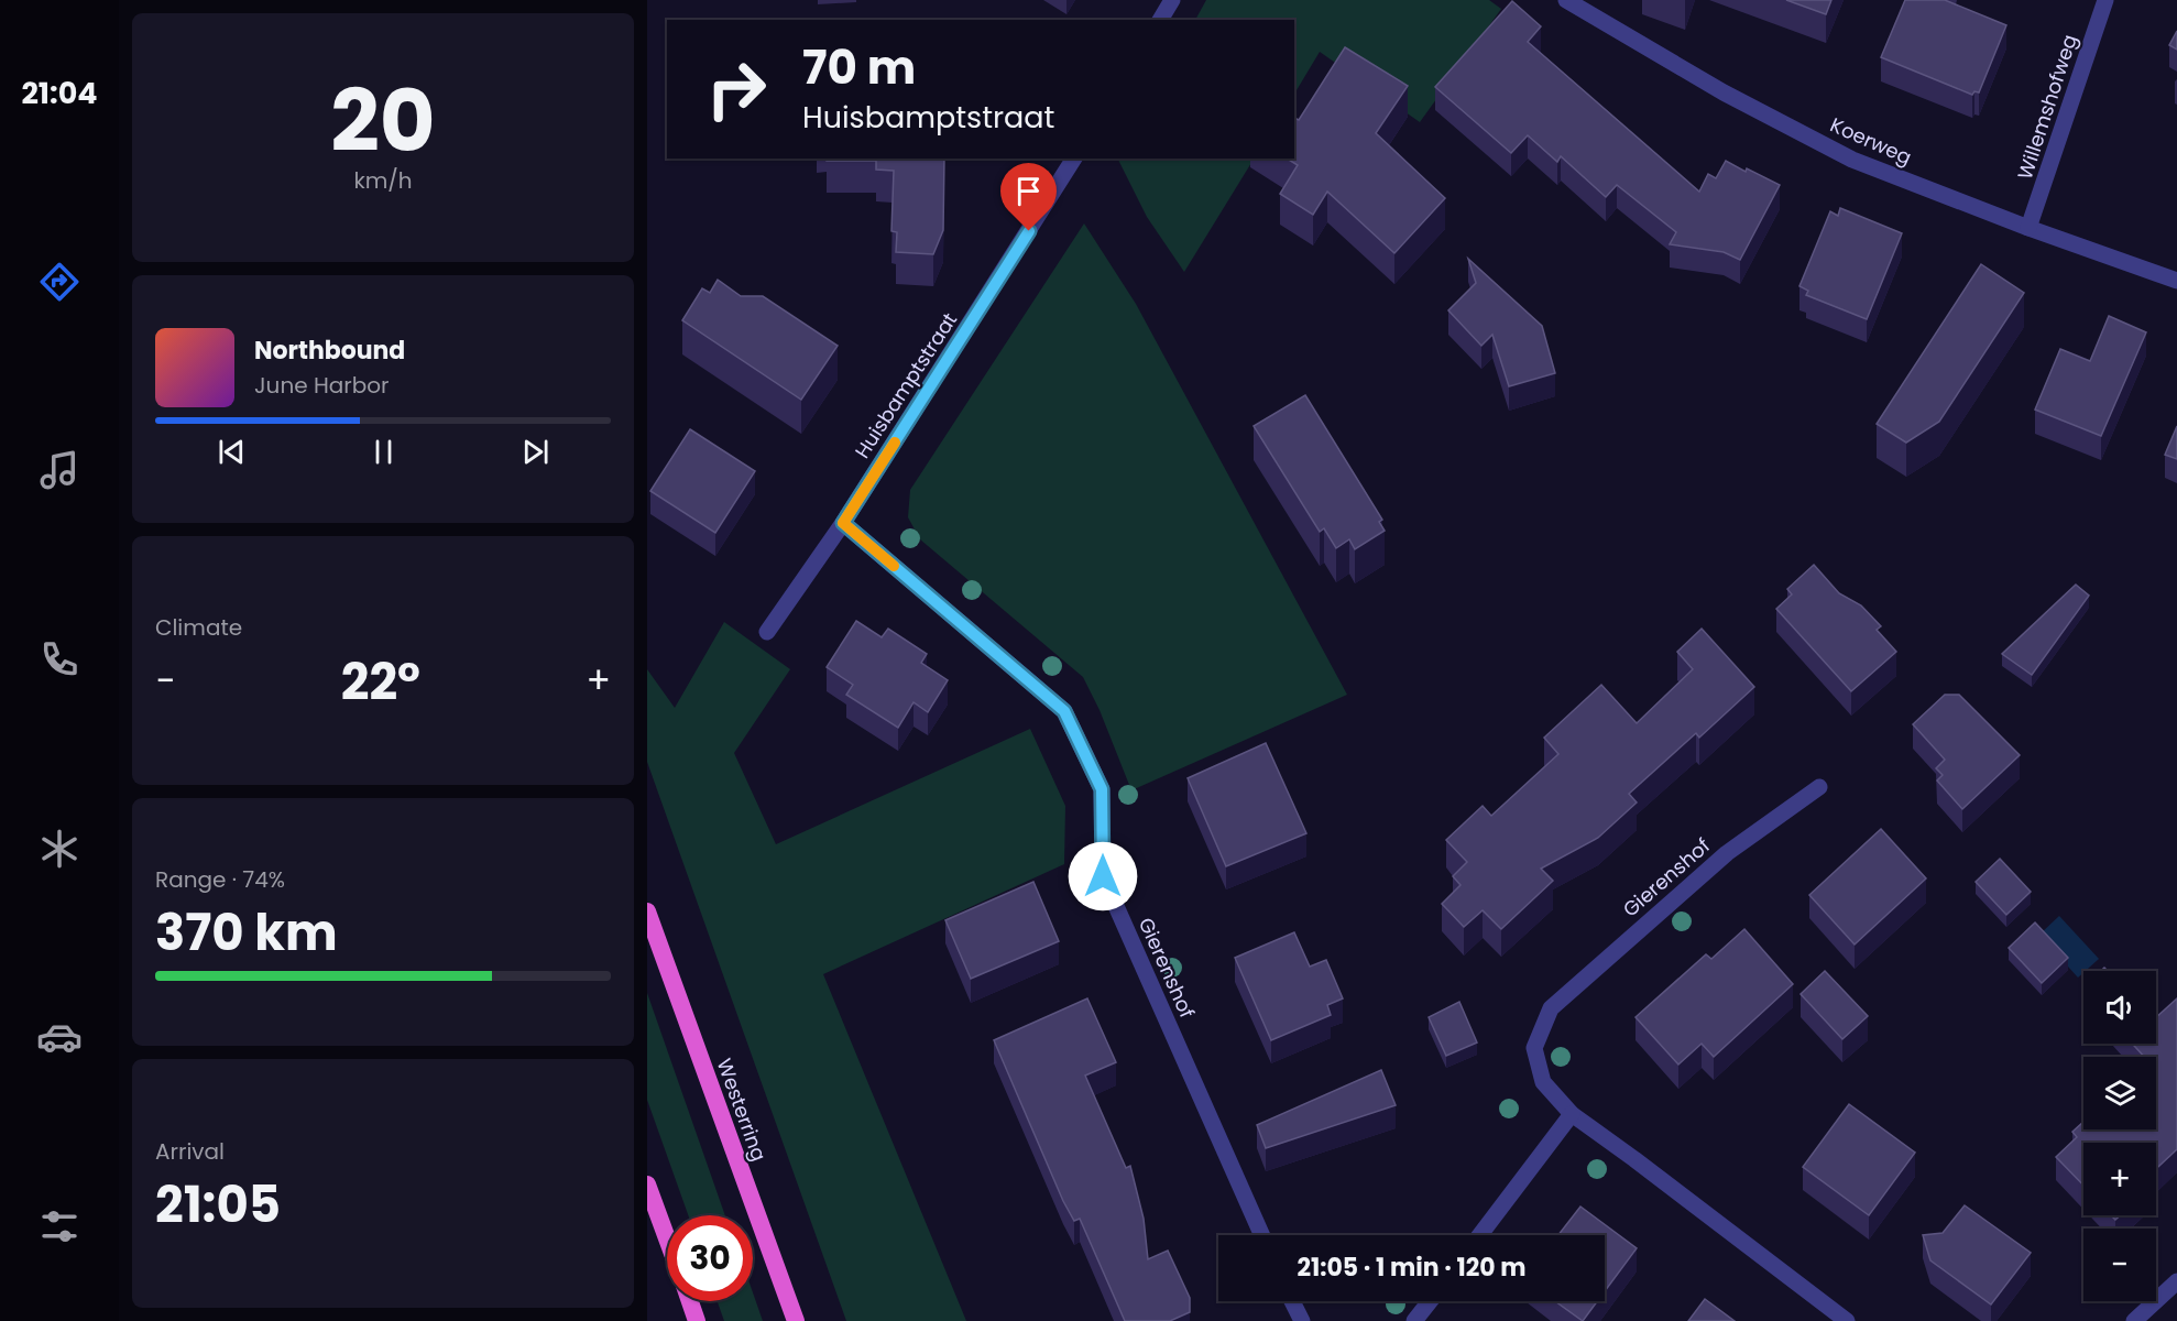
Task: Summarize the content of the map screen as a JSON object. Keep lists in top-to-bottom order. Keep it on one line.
{"streets":{"highway":["Westerring"],"street":["Willemshofweg","Koerweg","Huisbamptstraat","Gierenshof"]},"crossings":[["Willemshofweg","Koerweg"],["Huisbamptstraat","Gierenshof"]],"page":{"tabs":"21:04","tile":[["20","km/h"],"Climate",["Range · 74%","370 km"],["Arrival","21:05"]],"turn":["70 m","Huisbamptstraat"],"song":["Northbound","June Harbor"],"heat":["−","22°","+"],"map_buttons":["+","−"],"limit":"30","trip":"21:05 · 1 min · 120 m"}}
